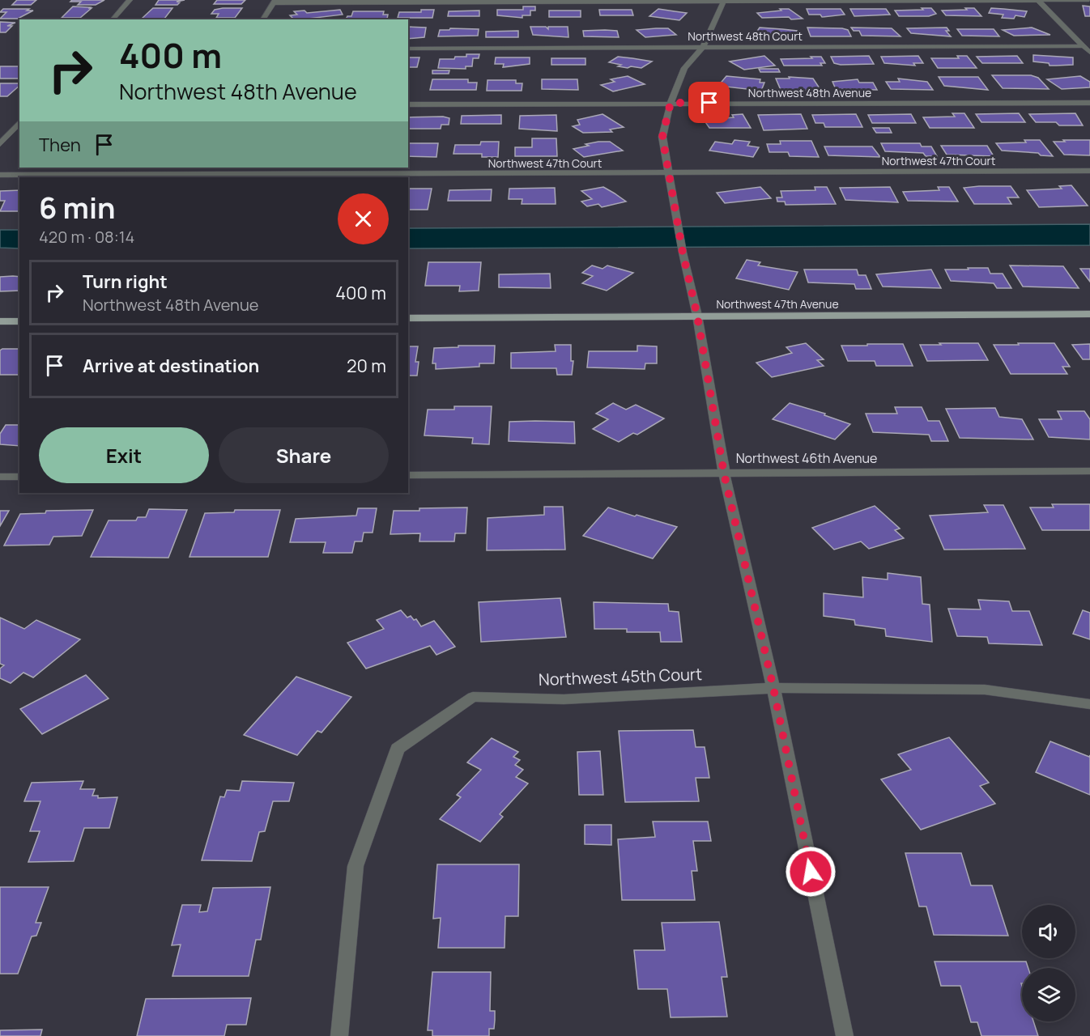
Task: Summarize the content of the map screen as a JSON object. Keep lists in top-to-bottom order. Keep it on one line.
{"streets":{"main road":["Northwest 47th Avenue"],"street":["Northwest 48th Court","Northwest 48th Avenue","Northwest 47th Court","Northwest 46th Avenue","Northwest 45th Court"]},"page":{"turn":["400 m","Northwest 48th Avenue"],"then":"Then","heading":["6 min","420 m · 08:14"],"list":[{"name":"Turn right","note":"Northwest 48th Avenue","value":"400 m"},{"name":"Arrive at destination","value":"20 m"}],"buttons":["Exit","Share"]}}
